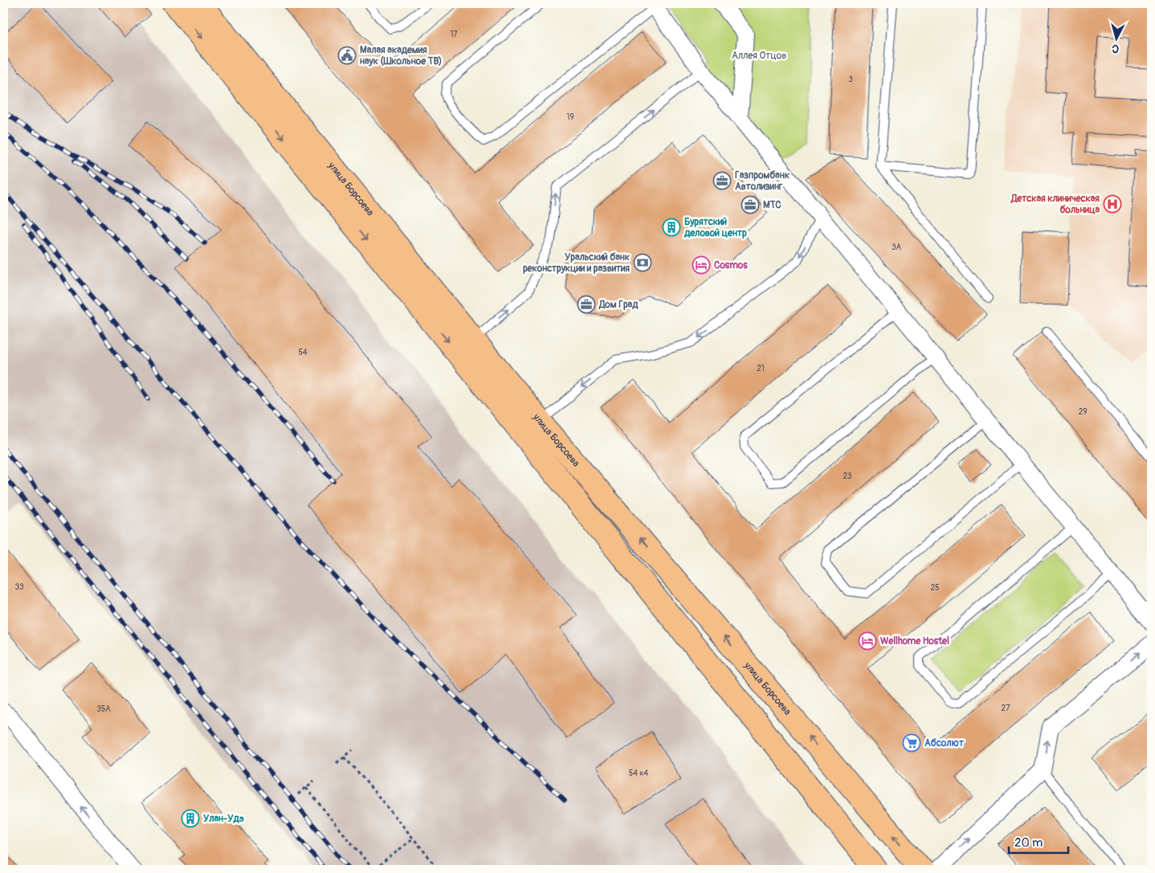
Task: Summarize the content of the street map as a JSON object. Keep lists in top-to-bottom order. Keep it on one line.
{"streets":{"main road":["улица Борсоева"]},"parks":["Аллея Отцов"],"places":{"public building":["Малая академия наук (Школьное ТВ)"],"office":["Газпромбанк Автолизинг","МТС","Дом Град"],"hospital":["Детская клиническая больница"],"building":["Бурятский деловой центр","Улан-Удэ"],"bank":["Уральский банк реконструкции и развития"],"hotel":["Cosmos","Wellhome Hostel"],"supermarket":["Абсолют"]},"house_numbers":["17","3","19","3А","54","21","29","23","33","25","27","35А","54 к4"],"scale_bar":"20 m","north":"bottom"}
